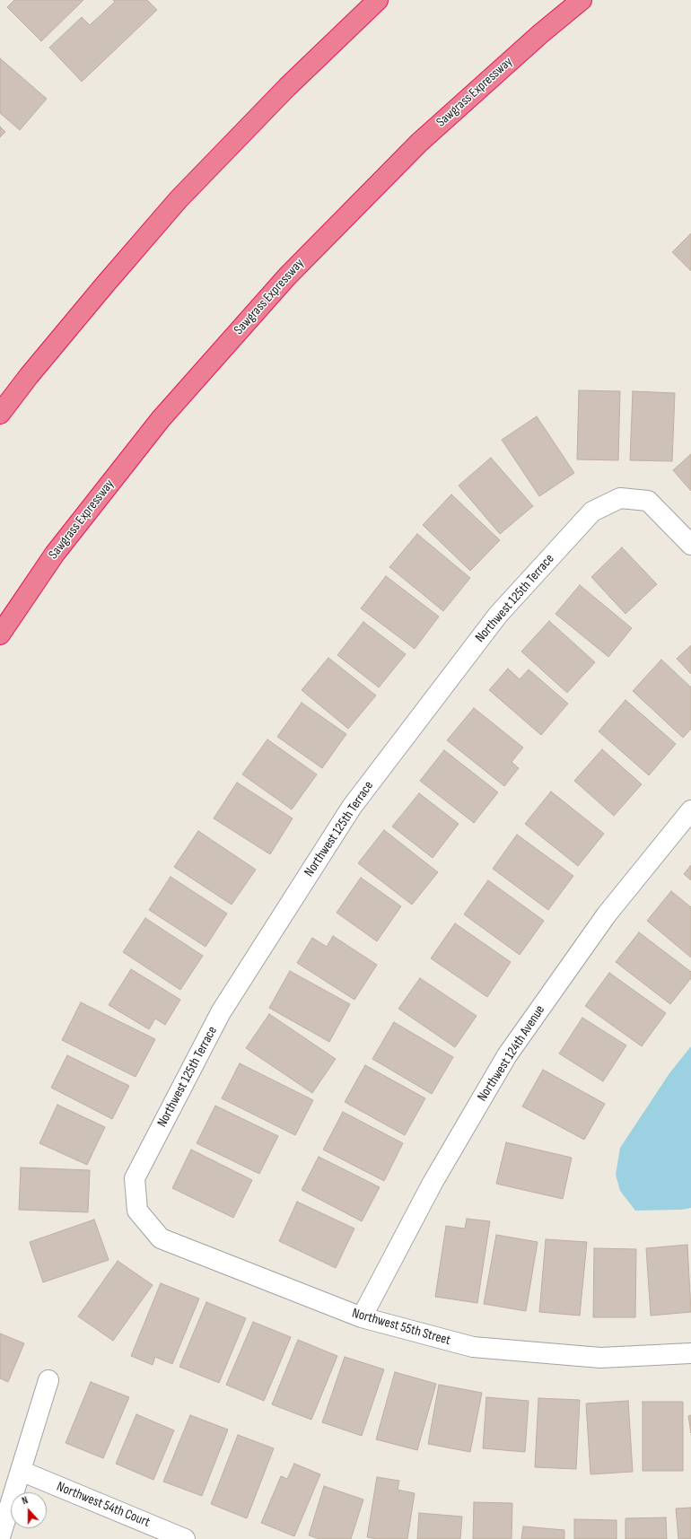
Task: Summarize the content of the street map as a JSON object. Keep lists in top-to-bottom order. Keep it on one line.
{"streets":{"highway":["Sawgrass Expressway"],"street":["Northwest 125th Terrace","Northwest 124th Avenue","Northwest 55th Street","Northwest 54th Court"]},"crossings":[["Northwest 125th Terrace","Northwest 55th Street"],["Northwest 124th Avenue","Northwest 55th Street"]],"north":"top"}
